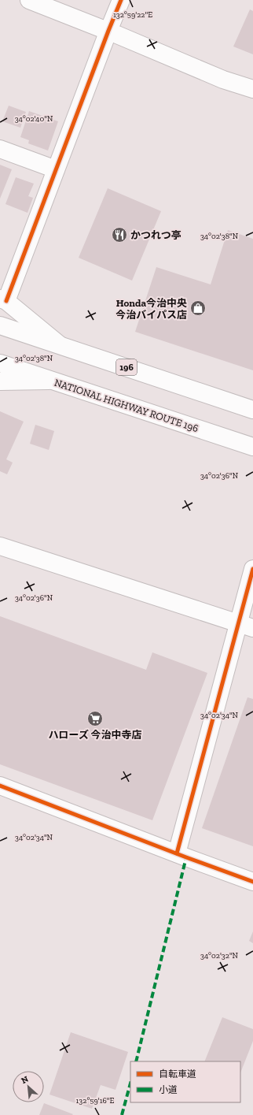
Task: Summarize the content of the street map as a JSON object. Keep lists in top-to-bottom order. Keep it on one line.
{"streets":{"main road":["196","NATIONAL HIGHWAY ROUTE 196"]},"places":{"restaurant":["かつれつ亭"],"shop":["Honda今治中央 今治バイパス店"],"supermarket":["ハローズ 今治中寺店"]},"legend":["自転車道","小道"],"north":"top left","coordinates":["132°59'22\"E","34°02'40\"N","34°02'38\"N","34°02'36\"N","34°02'34\"N","34°02'32\"N","132°59'16\"E"]}
